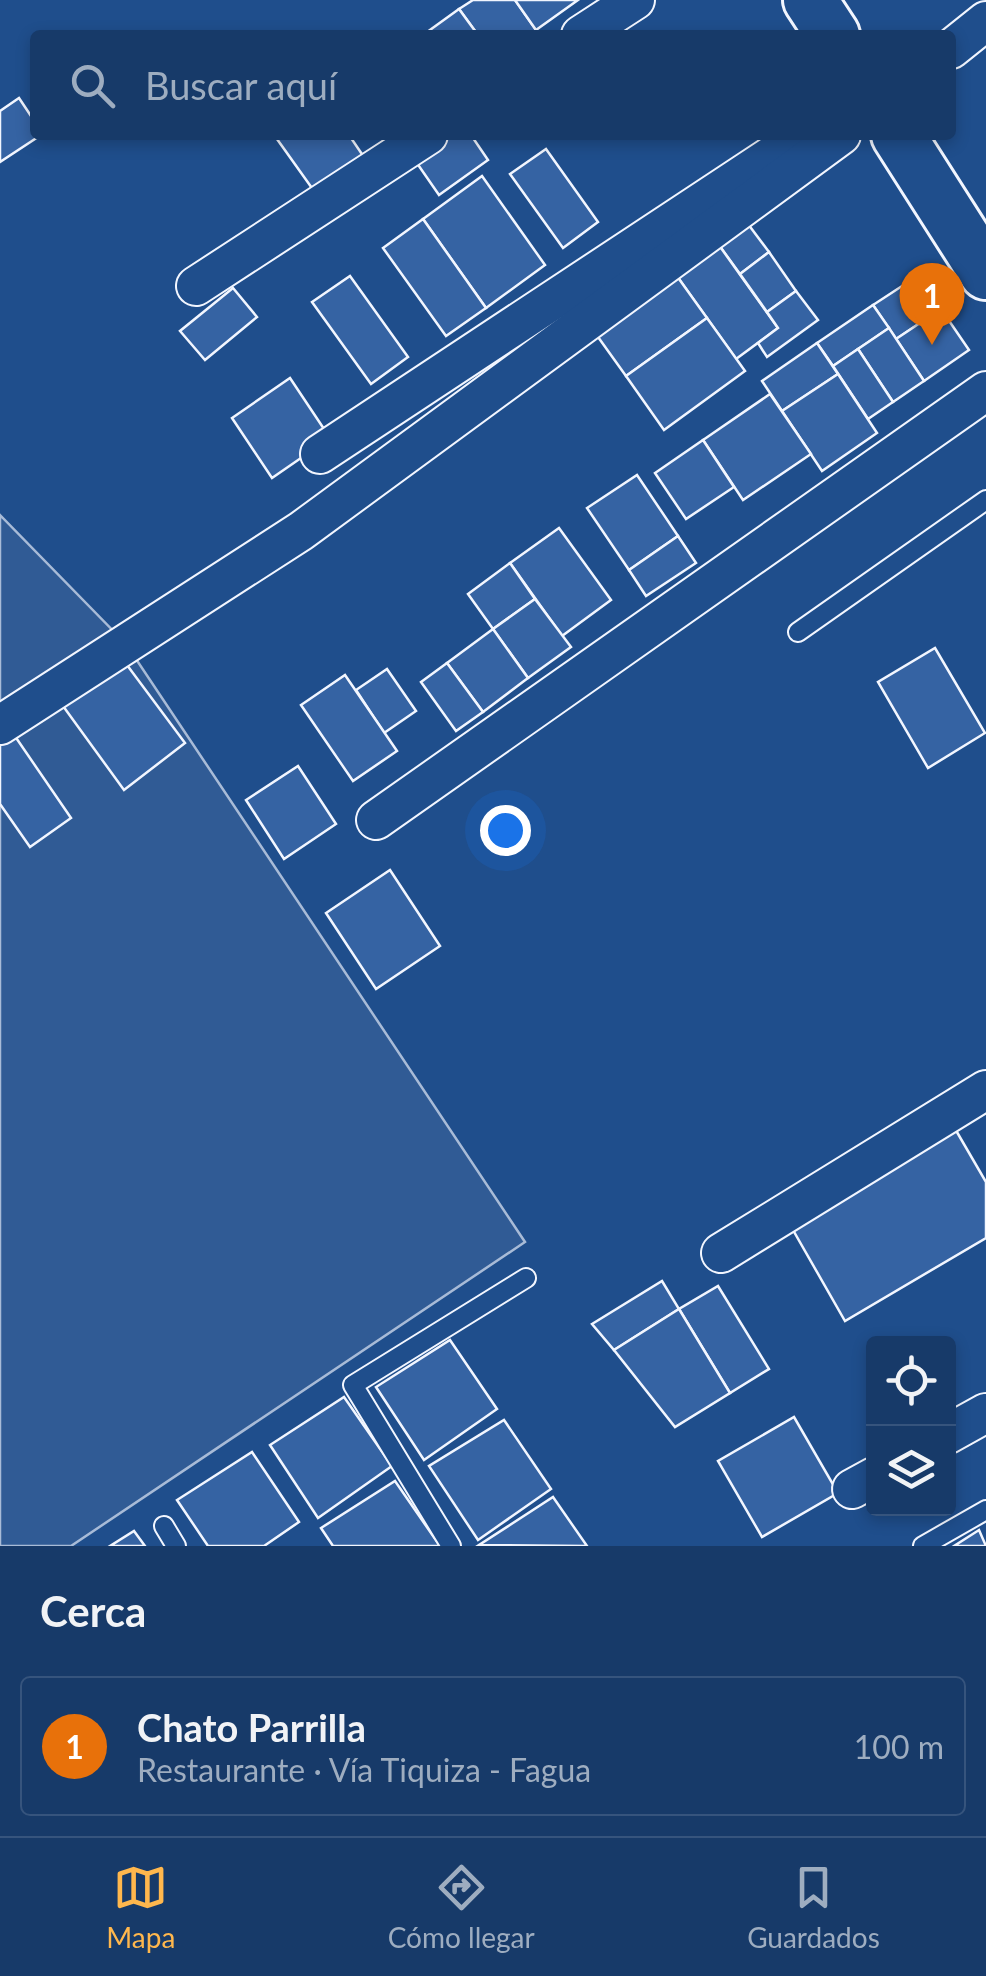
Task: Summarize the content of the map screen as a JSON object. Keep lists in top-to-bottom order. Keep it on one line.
{"page":{"search":"Buscar aquí","pins":"1","heading":"Cerca","list":[{"mark":"1","name":"Chato Parrilla","note":"Restaurante · Vía Tiquiza - Fagua","value":"100 m"}],"nav":["Mapa","Cómo llegar","Guardados"]}}
